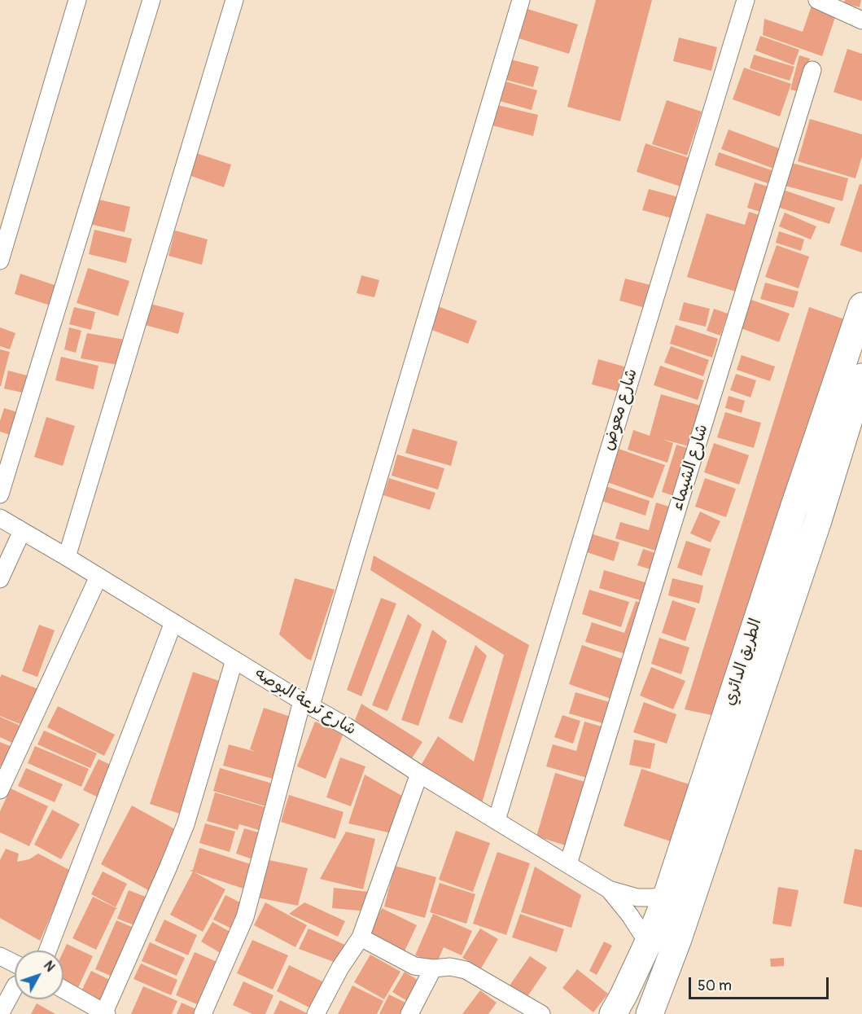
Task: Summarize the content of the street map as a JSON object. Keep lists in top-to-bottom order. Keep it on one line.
{"streets":{"highway":["الطريق الدائري"],"street":["شارع معوض","شارع الشيماء","شارع ترعة البوصه"]},"crossings":[["شارع معوض","شارع ترعة البوصه"],["شارع الشيماء","شارع ترعة البوصه"]],"scale_bar":"50 m","north":"top right"}
